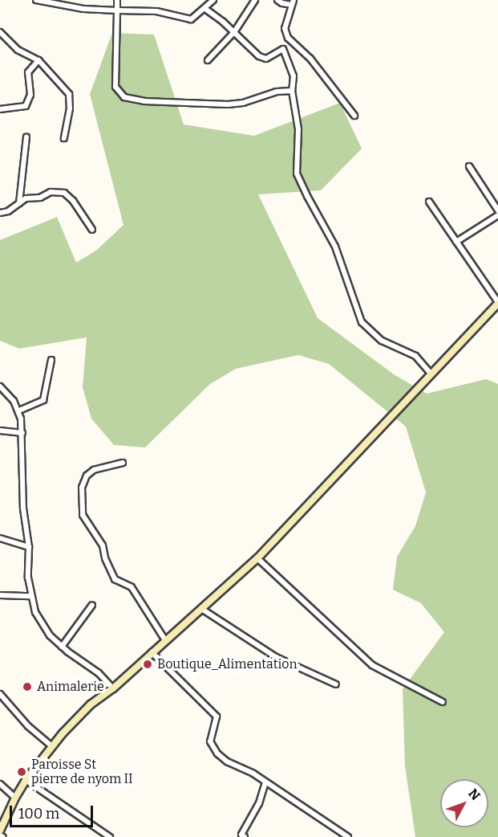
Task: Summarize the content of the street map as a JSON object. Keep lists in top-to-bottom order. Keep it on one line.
{"places":["Boutique_Alimentation","Animalerie","Paroisse St pierre de nyom II"],"scale_bar":"100 m","north":"top right"}
